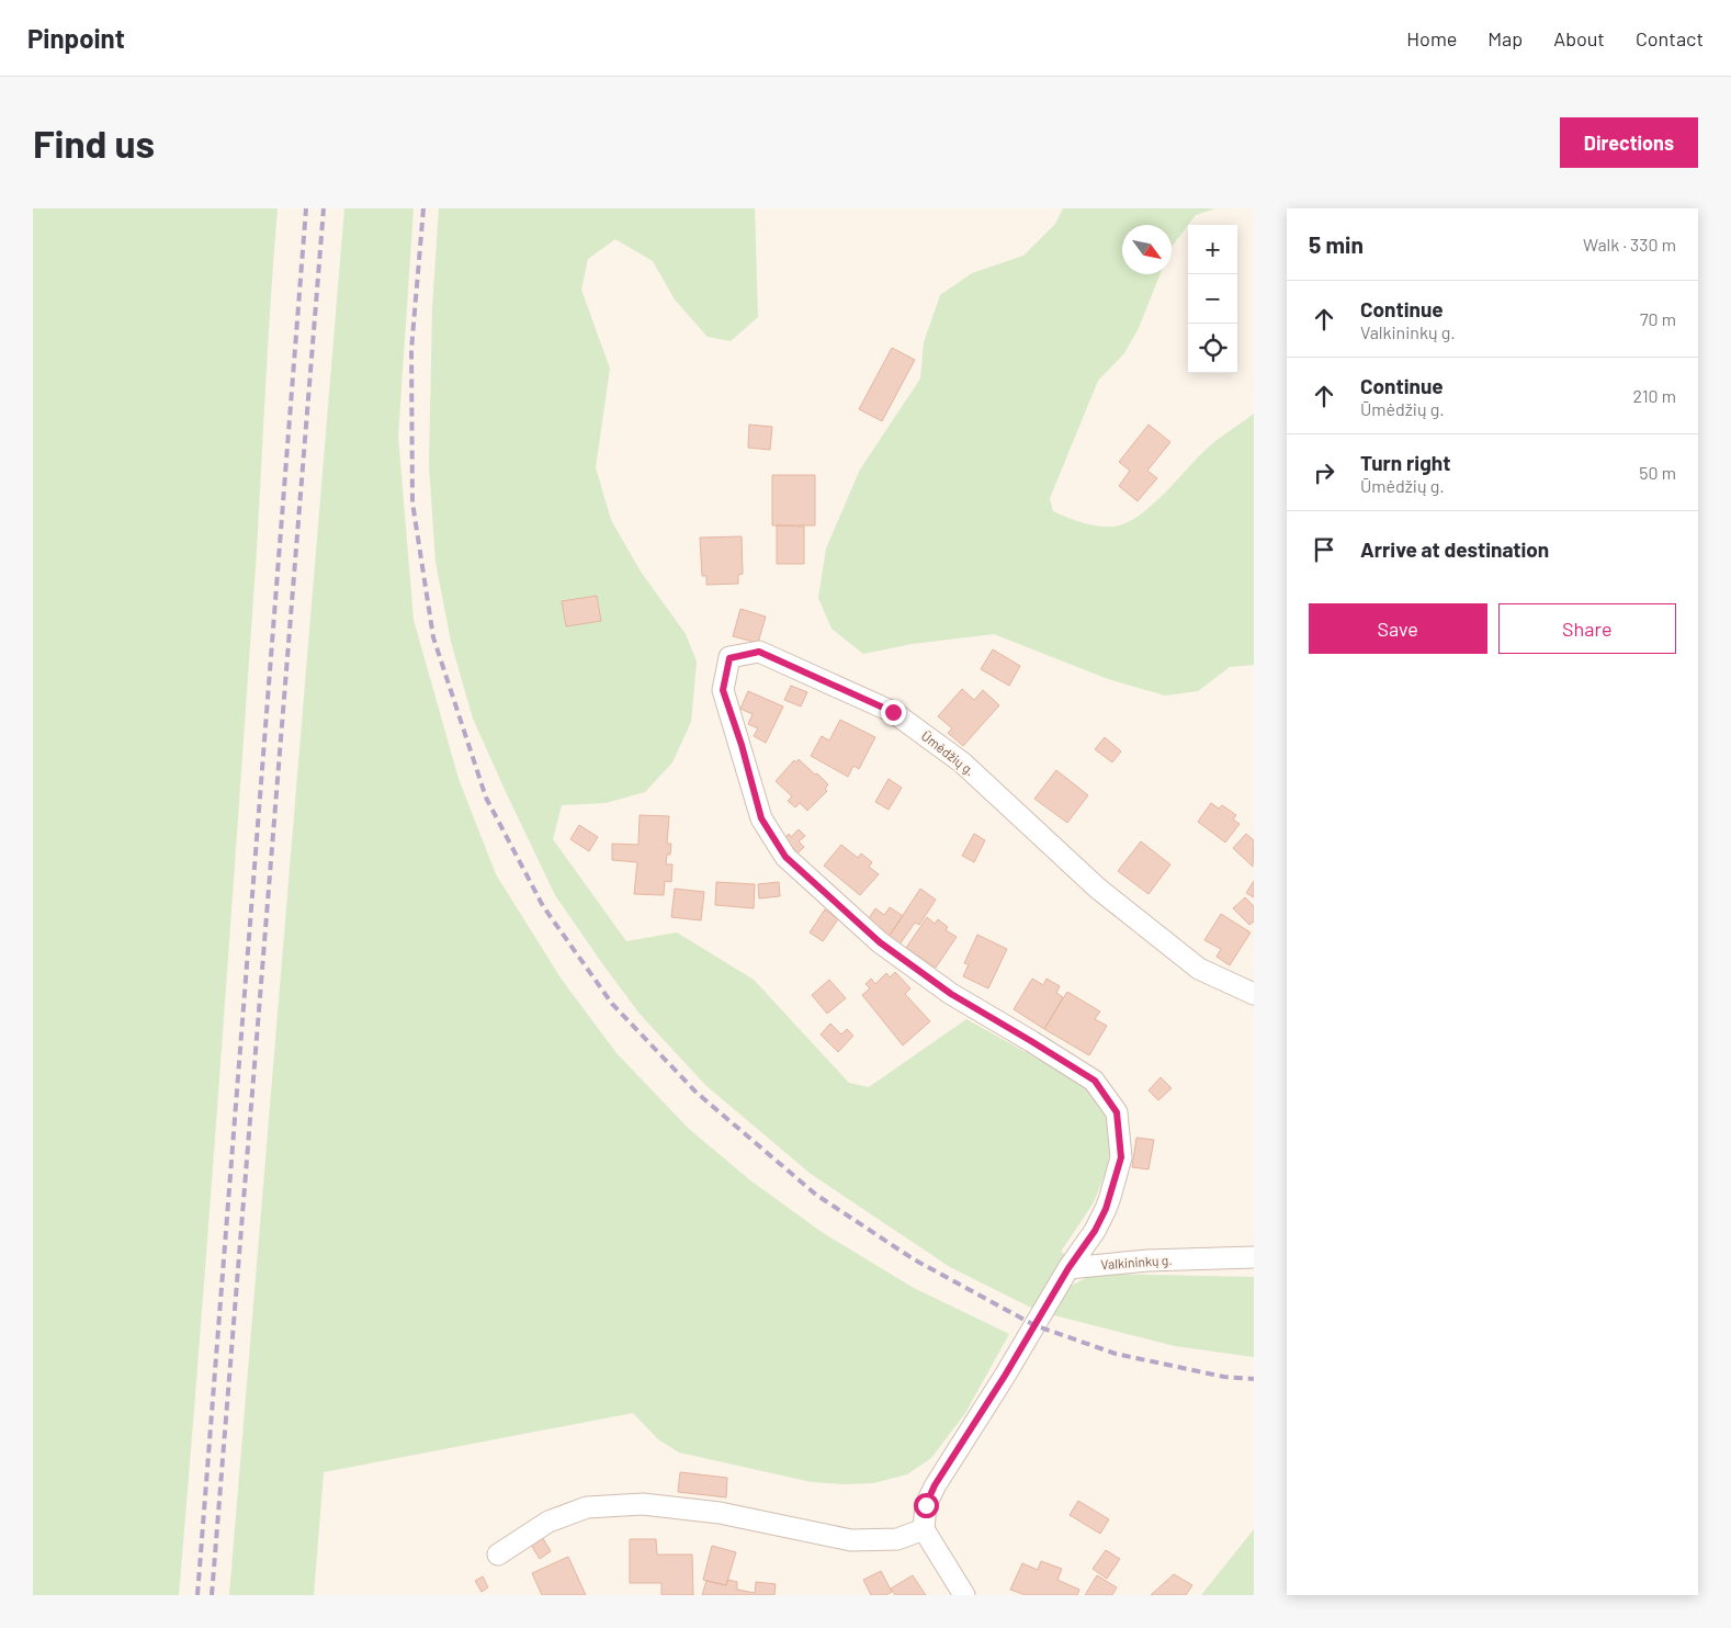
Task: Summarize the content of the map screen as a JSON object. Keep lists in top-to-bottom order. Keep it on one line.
{"streets":{"street":["Ūmėdžių g.","Valkininkų g."]},"crossings":[["Ūmėdžių g.","Valkininkų g."]],"north":"bottom right","page":{"header":"Pinpoint","nav":["Home","Map","About","Contact"],"buttons":["Directions",["Save","Share"]],"title":"Find us","heading":["5 min","Walk · 330 m"],"map_buttons":["+","−"],"list":[["Continue","Valkininkų g.","70 m"],["Continue","Ūmėdžių g.","210 m"],["Turn right","Ūmėdžių g.","50 m"],"Arrive at destination"]}}
